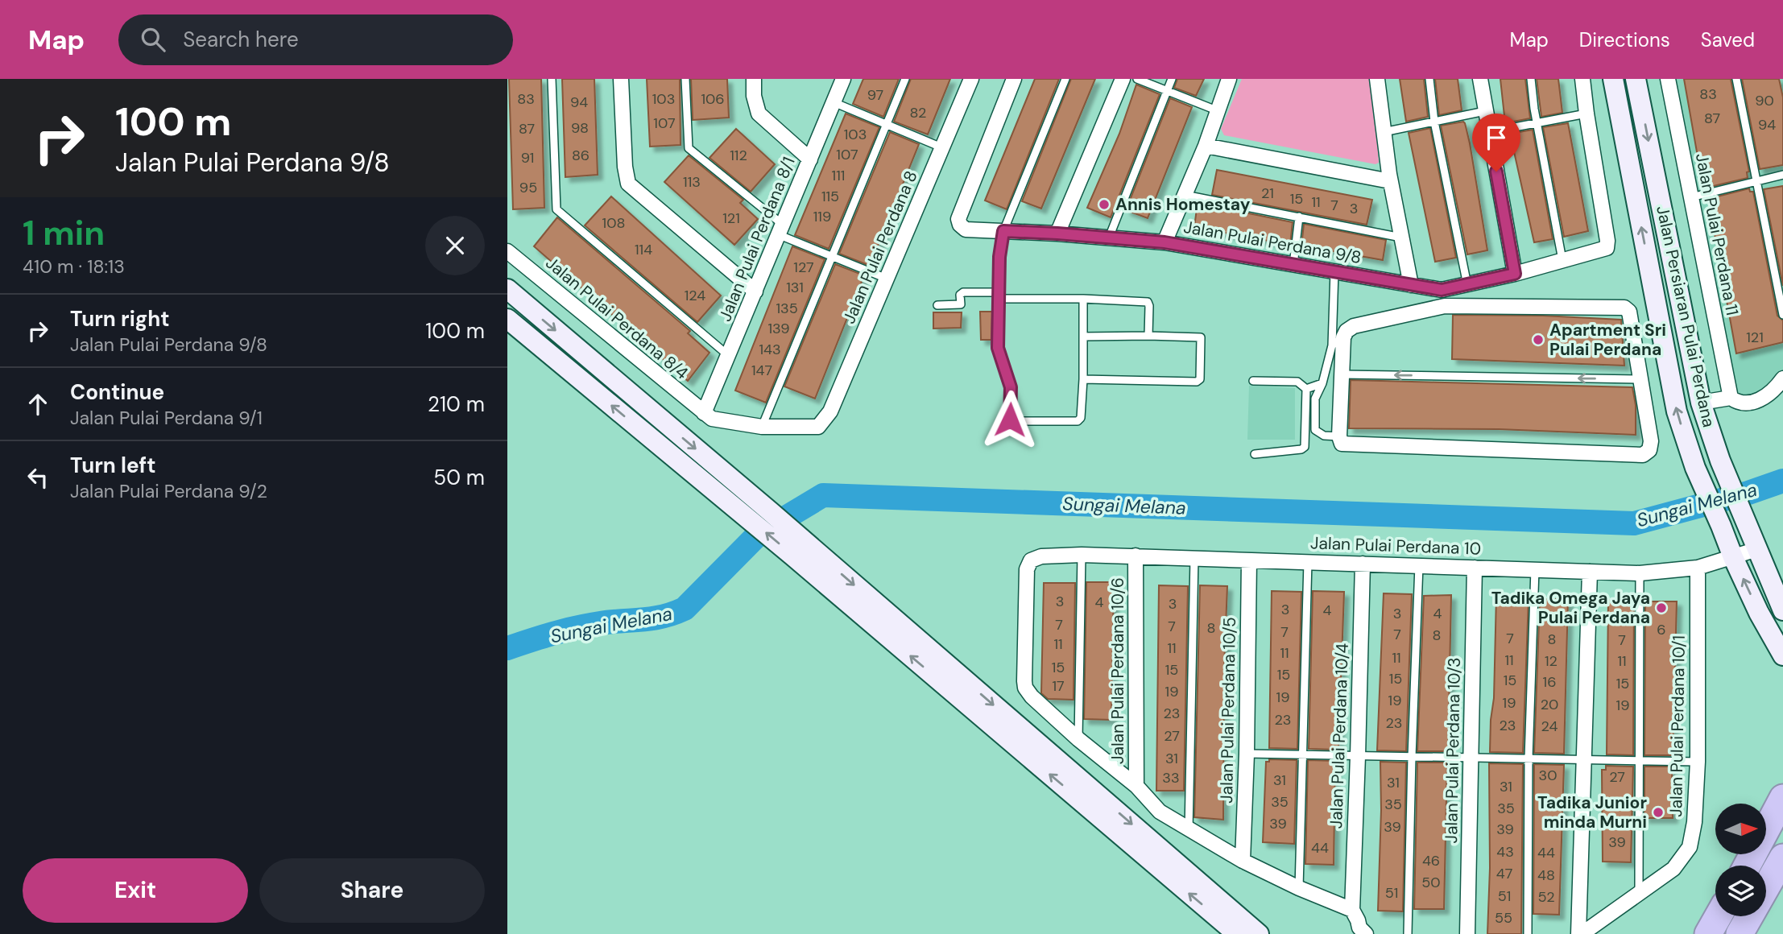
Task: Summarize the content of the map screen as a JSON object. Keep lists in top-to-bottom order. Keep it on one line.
{"streets":{"street":["Jalan Pulai Perdana 11","Jalan Pulai Perdana 8/1","Jalan Pulai Perdana 9/8","Jalan Pulai Perdana 8","Jalan Persiaran Pulai Perdana","Jalan Pulai Perdana 8/4","Jalan Pulai Perdana 10","Jalan Pulai Perdana 10/6","Jalan Pulai Perdana 10/5","Jalan Pulai Perdana 10/1","Jalan Pulai Perdana 10/4","Jalan Pulai Perdana 10/3"]},"crossings":[["Jalan Pulai Perdana 8/1","Jalan Pulai Perdana 8/4"],["Jalan Persiaran Pulai Perdana","Jalan Pulai Perdana 10"],["Jalan Pulai Perdana 10","Jalan Pulai Perdana 10/6"],["Jalan Pulai Perdana 10","Jalan Pulai Perdana 10/5"],["Jalan Pulai Perdana 10","Jalan Pulai Perdana 10/1"],["Jalan Pulai Perdana 10","Jalan Pulai Perdana 10/4"],["Jalan Pulai Perdana 10","Jalan Pulai Perdana 10/3"]],"water":["Sungai Melana"],"places":["Annis Homestay","Apartment Sri Pulai Perdana","Tadika Omega Jaya Pulai Perdana","Tadika Junior minda Murni"],"house_numbers":["83","97","83","103","106","90","94","82","87","107","94","98","87","103","107","86","112","91","111","113","95","21","115","15","11","7","3","119","121","108","114","127","131","124","135","139","121","143","147","3","4","3","3","4","3","4","7","7","8","6","7","7","8","7","8","7","11","11","11","11","11","12","11","15","15","15","15","15","16","15","17","19","19","19","19","20","19","23","23","23","23","24","27","31","30","27","33","31","31","31","35","35","35","39","39","39","39","44","43","44","46","47","48","50","51","51","52","55"],"north":"right","page":{"header":"Map","search":"Search here","nav":["Map","Directions","Saved"],"turn":["100 m","Jalan Pulai Perdana 9/8"],"heading":["1 min","410 m · 18:13"],"list":[{"name":"Turn right","note":"Jalan Pulai Perdana 9/8","value":"100 m"},{"name":"Continue","note":"Jalan Pulai Perdana 9/1","value":"210 m"},{"name":"Turn left","note":"Jalan Pulai Perdana 9/2","value":"50 m"}],"buttons":["Exit","Share"]}}
